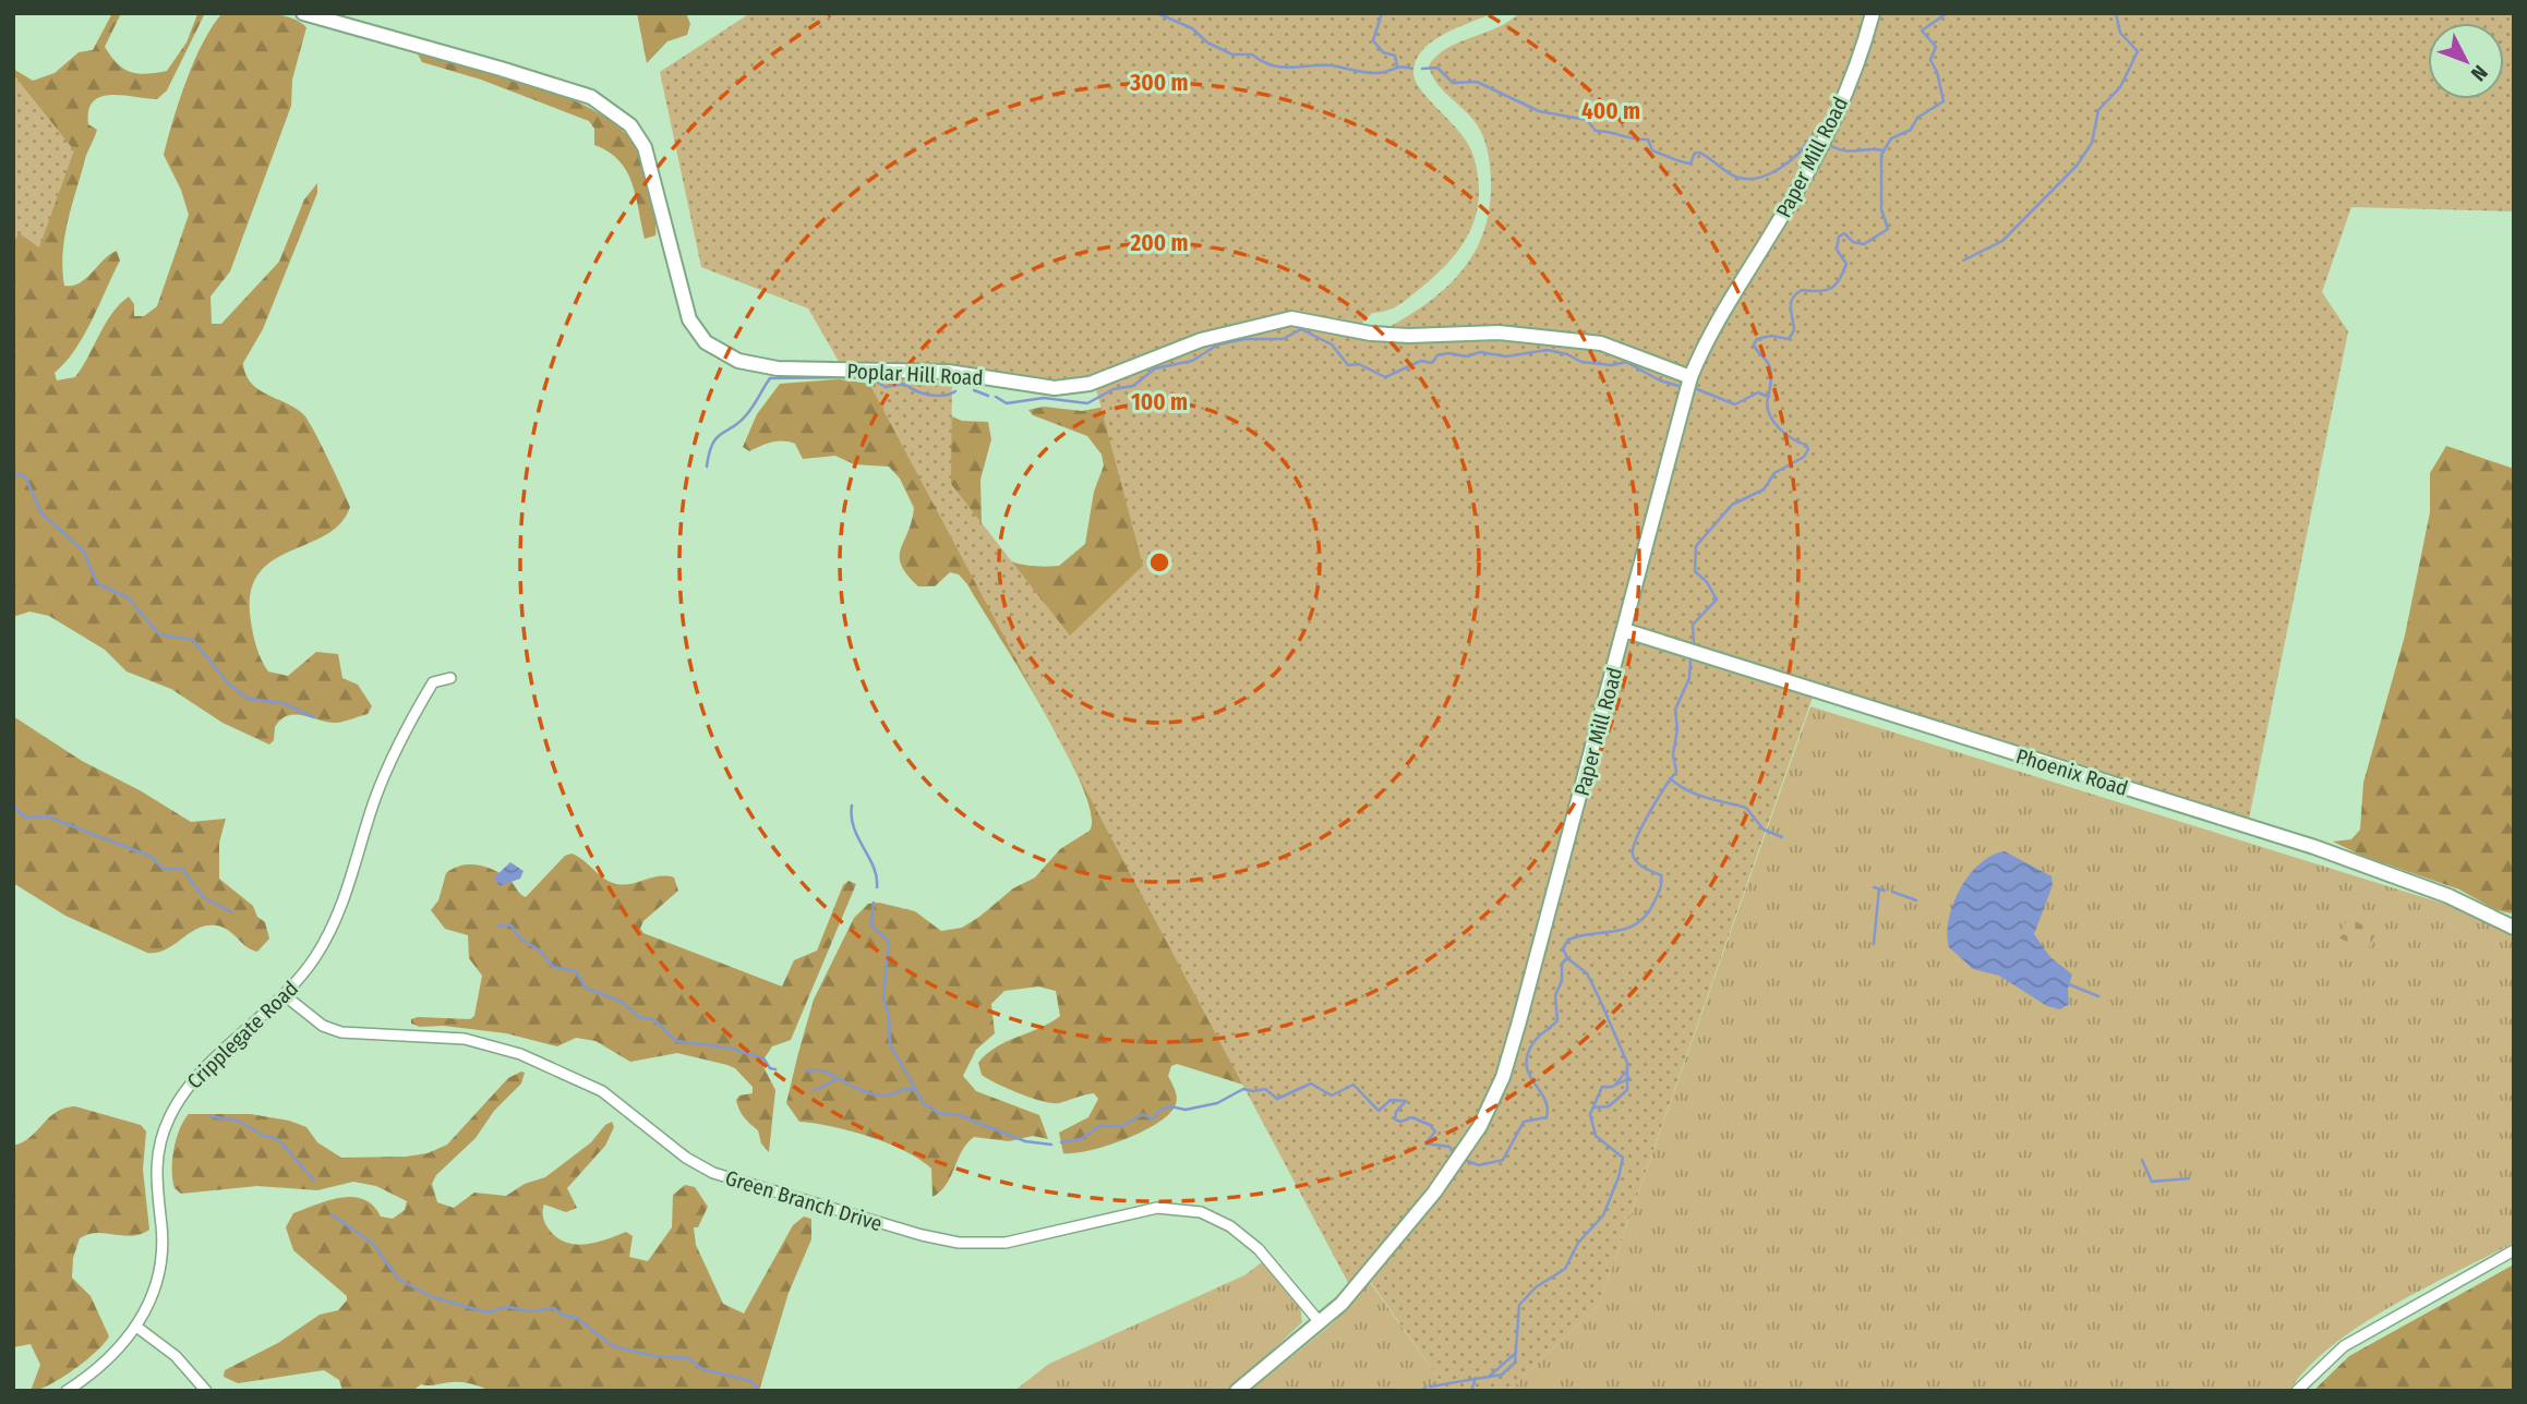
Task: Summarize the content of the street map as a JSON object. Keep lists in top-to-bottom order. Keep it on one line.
{"streets":{"street":["Paper Mill Road","Poplar Hill Road","Phoenix Road","Cripplegate Road","Green Branch Drive"]},"crossings":[["Paper Mill Road","Poplar Hill Road"],["Paper Mill Road","Phoenix Road"],["Paper Mill Road","Green Branch Drive"],["Cripplegate Road","Green Branch Drive"]],"north":"bottom right","rings":["300 m","400 m","200 m","100 m"]}
